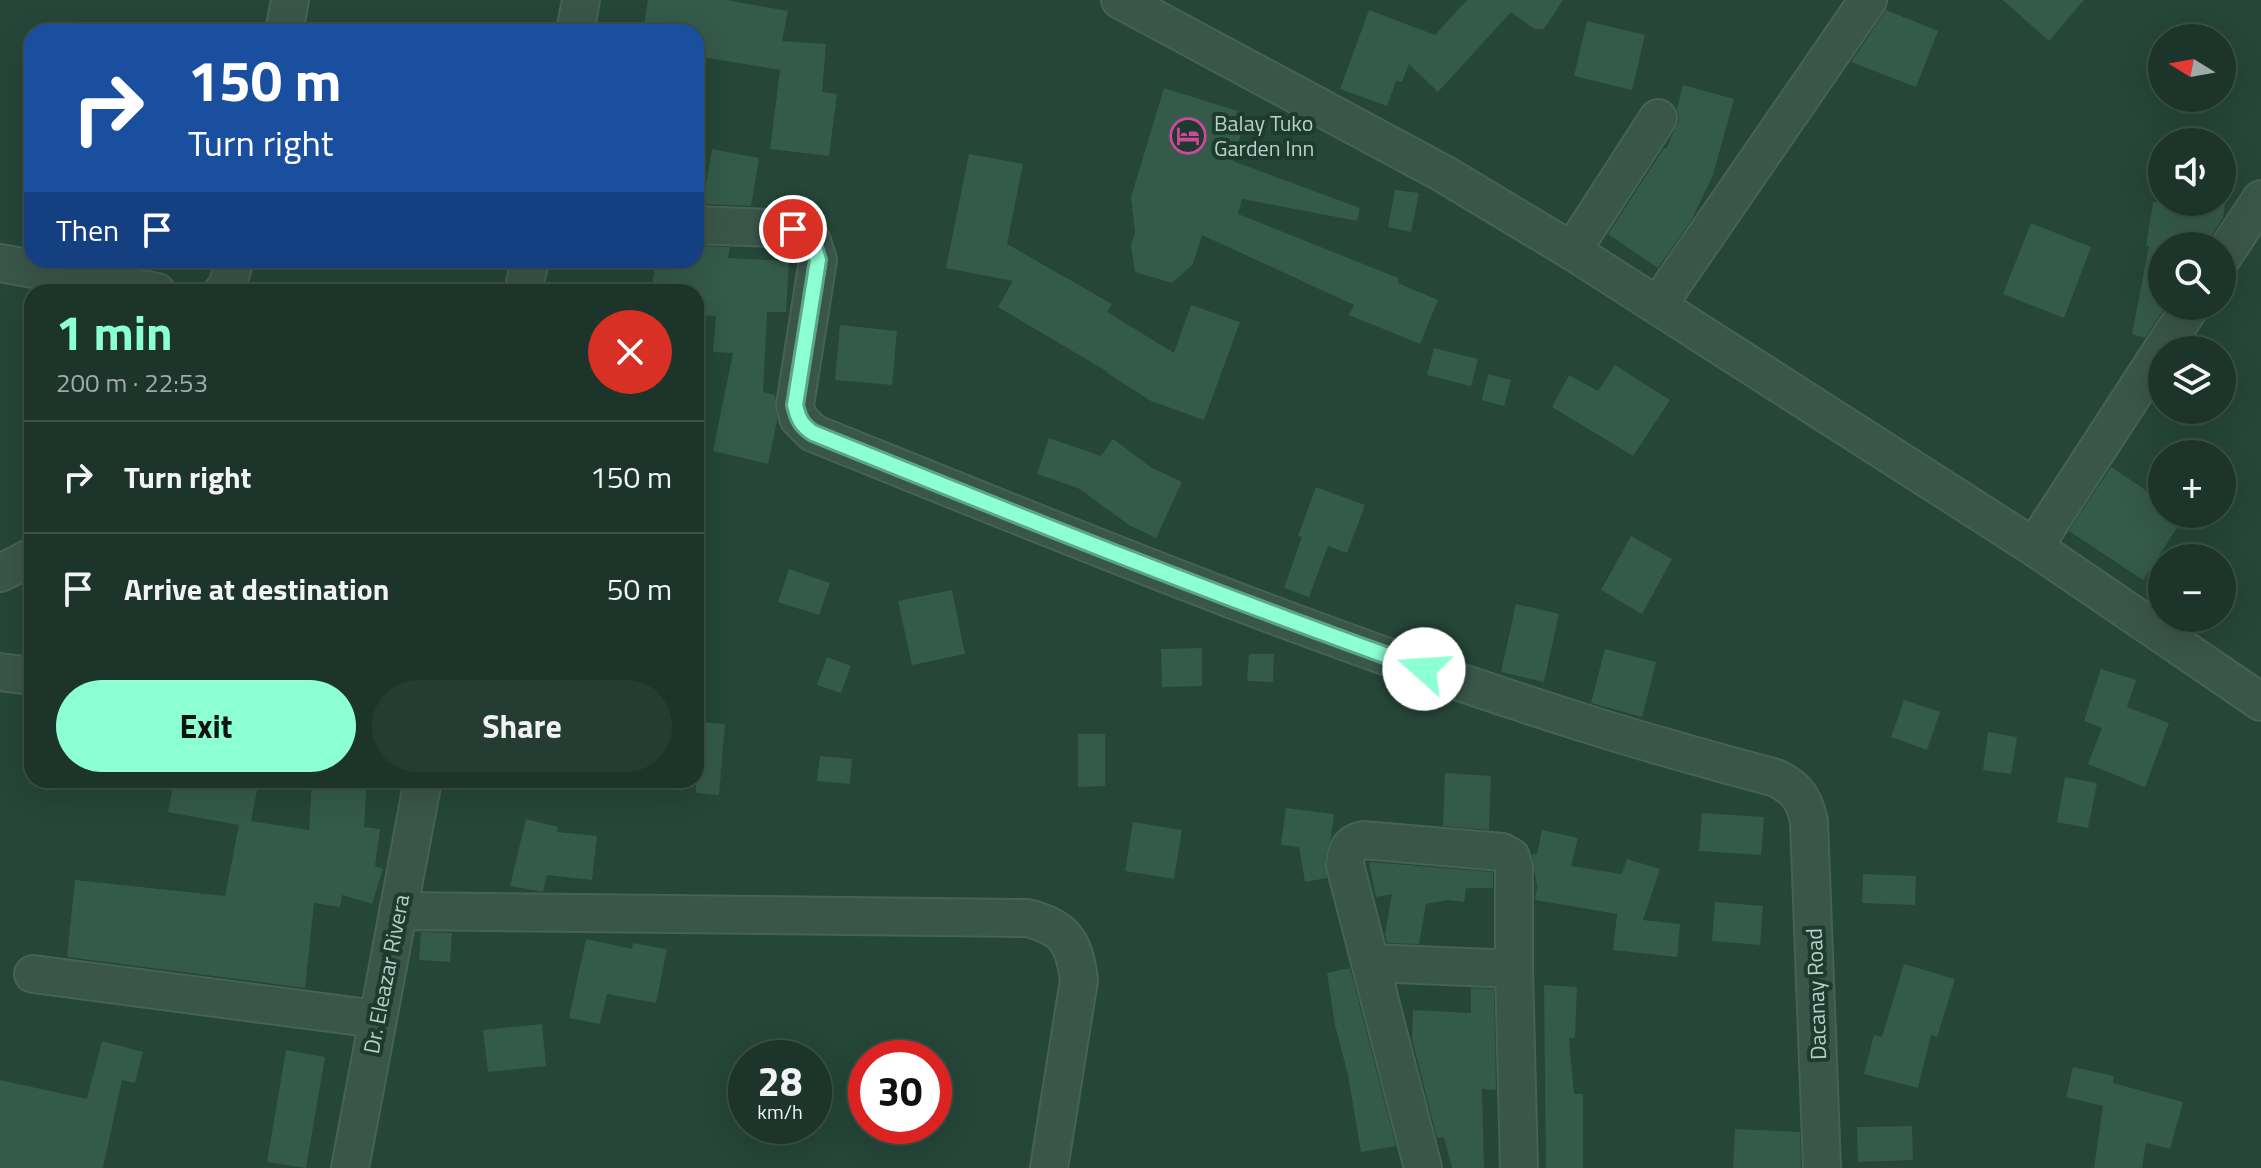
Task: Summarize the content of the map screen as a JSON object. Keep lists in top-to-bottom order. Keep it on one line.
{"streets":{"street":["Dr. Eleazar Rivera","Dacanay Road"]},"places":{"hotel":["Balay Tuko Garden Inn"]},"north":"left","page":{"map_buttons":["+","−"],"turn":["150 m","Turn right"],"then":"Then","heading":["1 min","200 m · 22:53"],"list":[{"name":"Turn right","value":"150 m"},{"name":"Arrive at destination","value":"50 m"}],"buttons":["Exit","Share"],"speed":"28 km/h","limit":"30"}}
